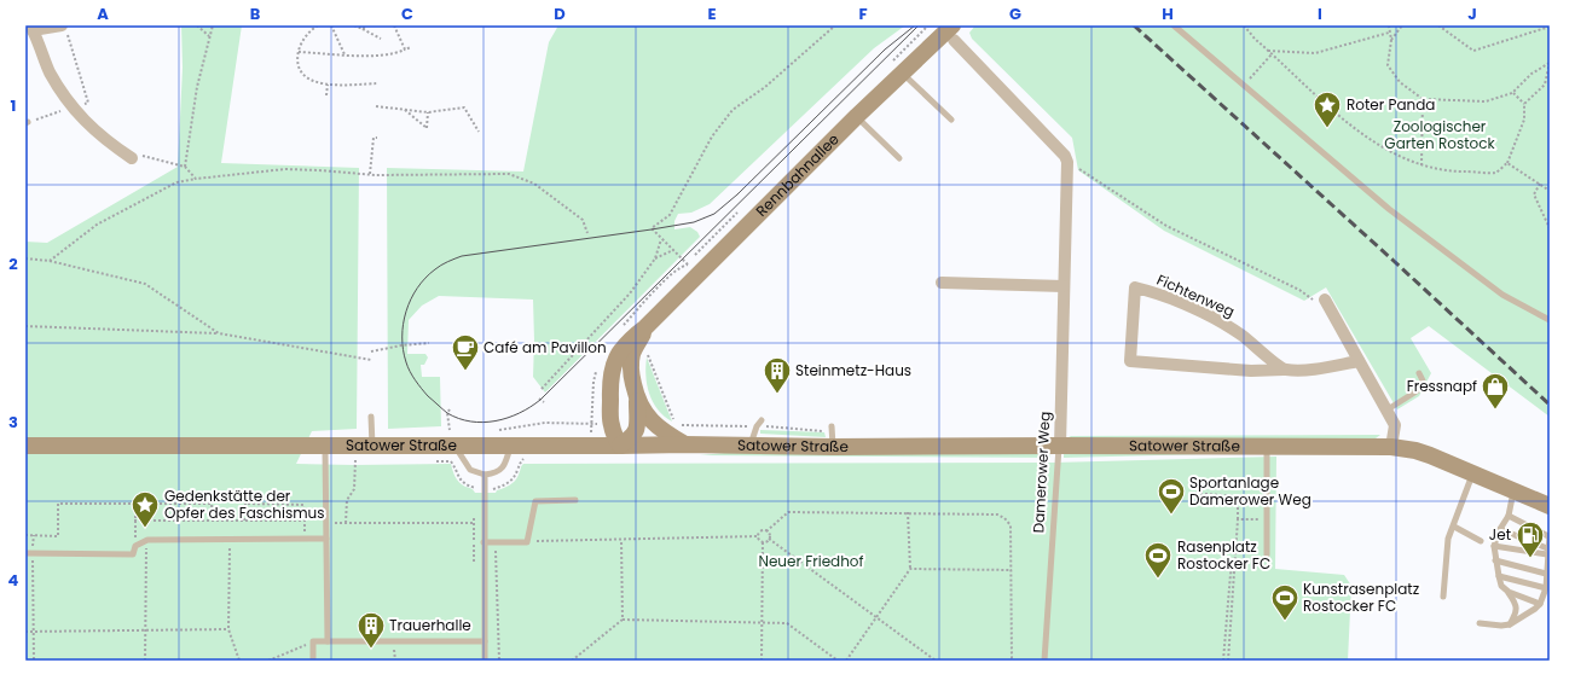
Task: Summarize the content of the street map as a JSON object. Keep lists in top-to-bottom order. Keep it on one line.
{"streets":{"main road":["Rennbahnallee","Satower Straße"],"street":["Fichtenweg","Damerower Weg"]},"crossings":[["Rennbahnallee","Satower Straße"],["Satower Straße","Damerower Weg"]],"parks":["Zoologischer Garten Rostock","Neuer Friedhof"],"places":{"place":["Roter Panda","Gedenkstätte der Opfer des Faschismus"],"cafe":["Café am Pavillon"],"building":["Steinmetz-Haus","Trauerhalle"],"shop":["Fressnapf"],"sports":["Sportanlage Damerower Weg","Rasenplatz Rostocker FC","Kunstrasenplatz Rostocker FC"],"fuel station":["Jet"]},"grid":{"columns":["A","B","C","D","E","F","G","H","I","J"],"rows":["1","2","3","4"]}}
